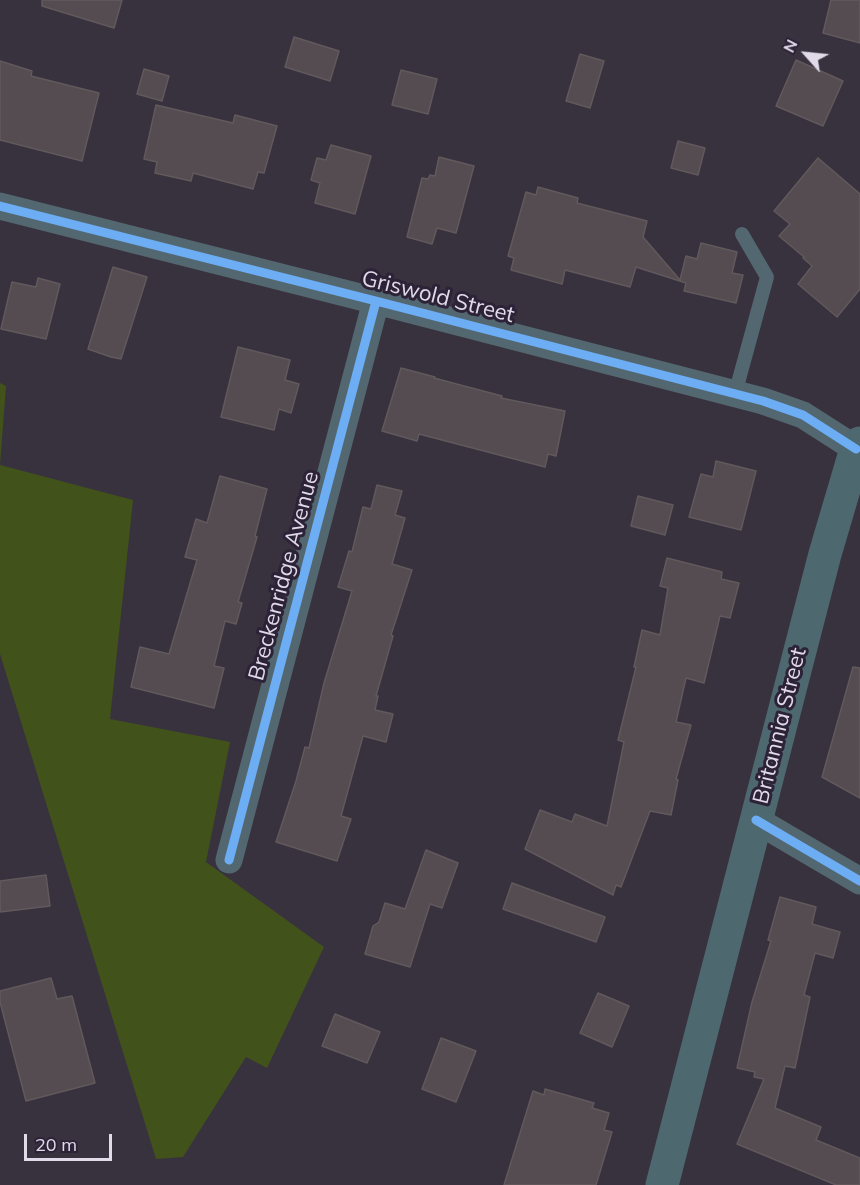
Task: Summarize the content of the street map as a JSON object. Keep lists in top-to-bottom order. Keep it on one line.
{"streets":{"main road":["Britannia Street"],"street":["Griswold Street","Breckenridge Avenue"]},"crossings":[["Griswold Street","Breckenridge Avenue"],["Griswold Street","Britannia Street"]],"scale_bar":"20 m","north":"top left"}
